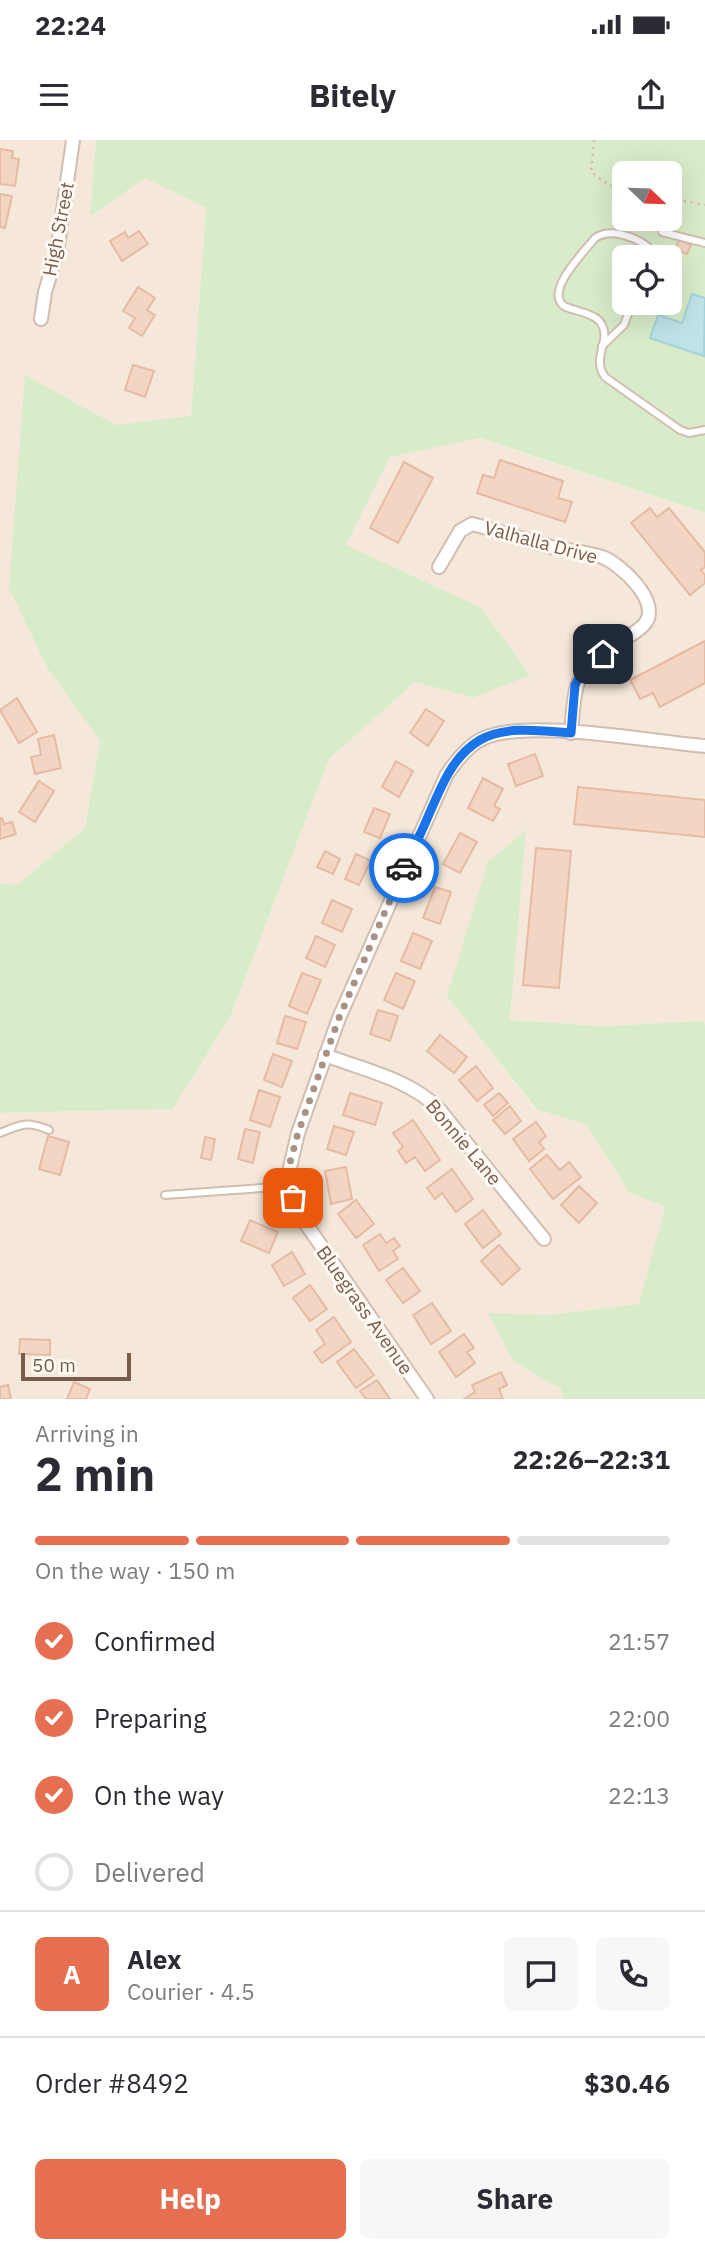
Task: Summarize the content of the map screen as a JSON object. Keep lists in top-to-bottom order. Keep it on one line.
{"streets":{"street":["High Street","Valhalla Drive","Bonnie Lane","Bluegrass Avenue"]},"crossings":[["Valhalla Drive","Bluegrass Avenue"],["Bonnie Lane","Bluegrass Avenue"]],"scale_bar":"50 m","north":"bottom right","page":{"status":"22:24","header":"Bitely","scale":"50 m","heading":["2 min","Arriving in","22:26–22:31"],"panel":["Alex","Courier · 4.5","Order #8492","$30.46"],"bar":"On the way · 150 m","list":[["Confirmed","21:57"],["Preparing","22:00"],["On the way","22:13"],"Delivered"],"round":"A","buttons":["Help","Share"]}}
